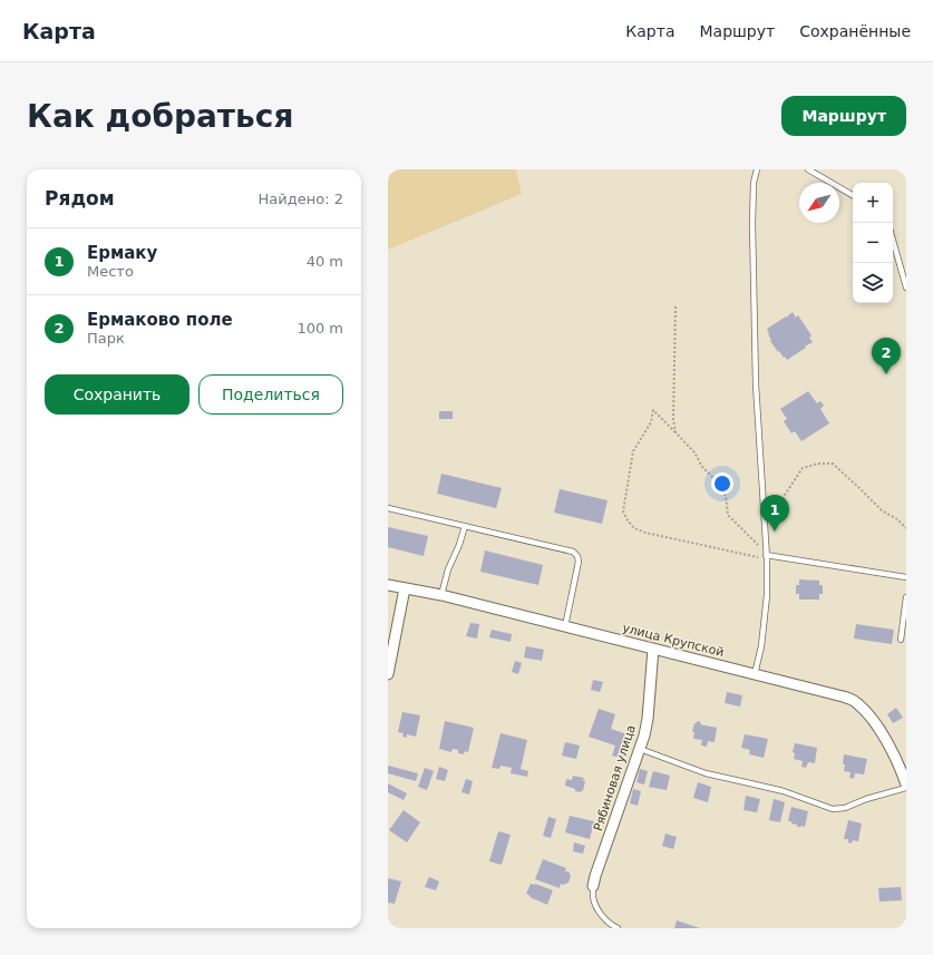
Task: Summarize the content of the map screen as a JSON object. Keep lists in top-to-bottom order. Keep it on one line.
{"streets":{"street":["улица Крупской","Рябиновая улица"]},"crossings":[["улица Крупской","Рябиновая улица"]],"north":"bottom left","page":{"header":"Карта","nav":["Карта","Маршрут","Сохранённые"],"buttons":["Маршрут",["Сохранить","Поделиться"]],"title":"Как добраться","heading":["Рядом","Найдено: 2"],"map_buttons":["+","−"],"list":[{"mark":"1","name":"Ермаку","note":"Место","value":"40 m"},{"mark":"2","name":"Ермаково поле","note":"Парк","value":"100 m"}],"pins":["2","1"]}}
